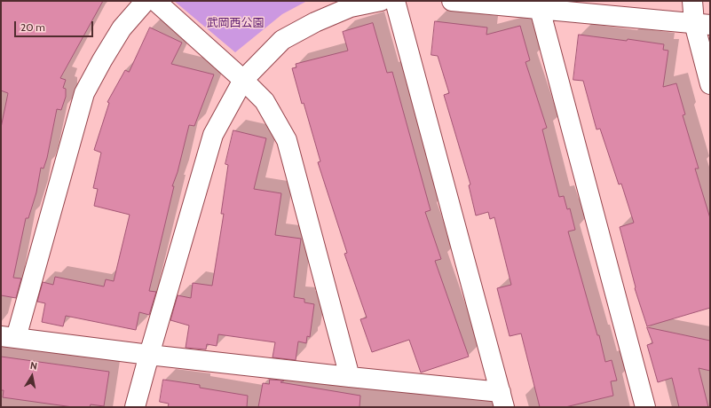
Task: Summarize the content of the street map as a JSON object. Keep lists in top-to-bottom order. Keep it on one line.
{"parks":["武岡西公園"],"scale_bar":"20 m","north":"top"}
